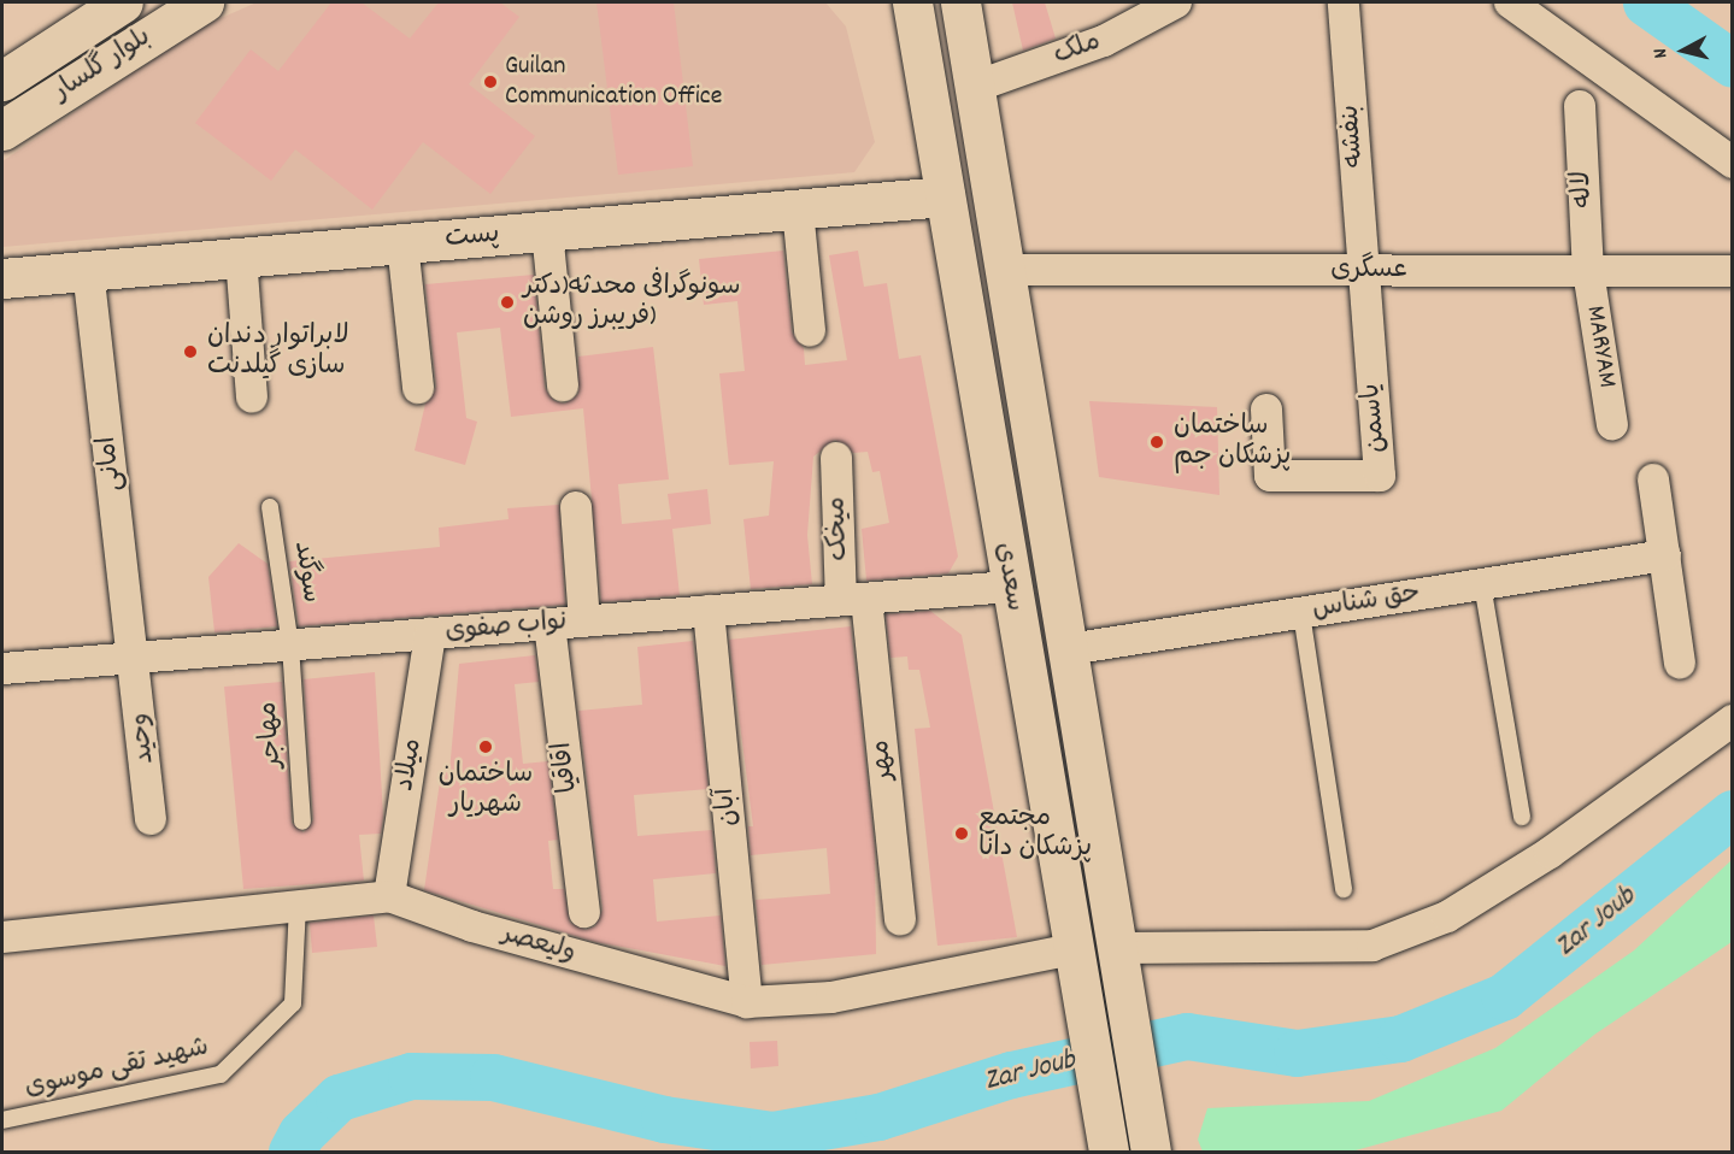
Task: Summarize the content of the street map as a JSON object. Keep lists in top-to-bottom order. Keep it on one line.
{"streets":{"main road":["بلوار گلسار","پست","سعدی"],"street":["ملک","بنفشه","لاله","عسگری","MARYAM","یاسمن","امانی","میخک","حق شناس","نواب صفوی","وحید","مهر","میلاد","اقاقیا","آبان","ولیعصر"],"lane":["سوگند","مهاجر","شهید تقی موسوی"]},"crossings":[["ملک","سعدی"],["بنفشه","عسگری"],["بنفشه","یاسمن"],["لاله","عسگری"],["لاله","MARYAM"],["پست","امانی"],["پست","سعدی"],["عسگری","MARYAM"],["عسگری","یاسمن"],["عسگری","سعدی"],["امانی","نواب صفوی"],["امانی","وحید"],["میخک","نواب صفوی"],["میخک","مهر"],["سوگند","نواب صفوی"],["سوگند","مهاجر"],["سعدی","حق شناس"],["سعدی","نواب صفوی"],["سعدی","ولیعصر"],["نواب صفوی","مهاجر"],["نواب صفوی","وحید"],["نواب صفوی","مهر"],["نواب صفوی","میلاد"],["نواب صفوی","اقاقیا"],["نواب صفوی","آبان"],["میلاد","ولیعصر"],["آبان","ولیعصر"],["ولیعصر","شهید تقی موسوی"]],"water":["Zar Joub"],"places":["Guilan Communication Office","سونوگرافی محدثه(دکتر فریبرز روشن)","لابراتوار دندان سازی گیلدنت","ساختمان پزشکان جم","ساختمان شهریار","مجتمع پزشکان دانا"],"north":"left"}
